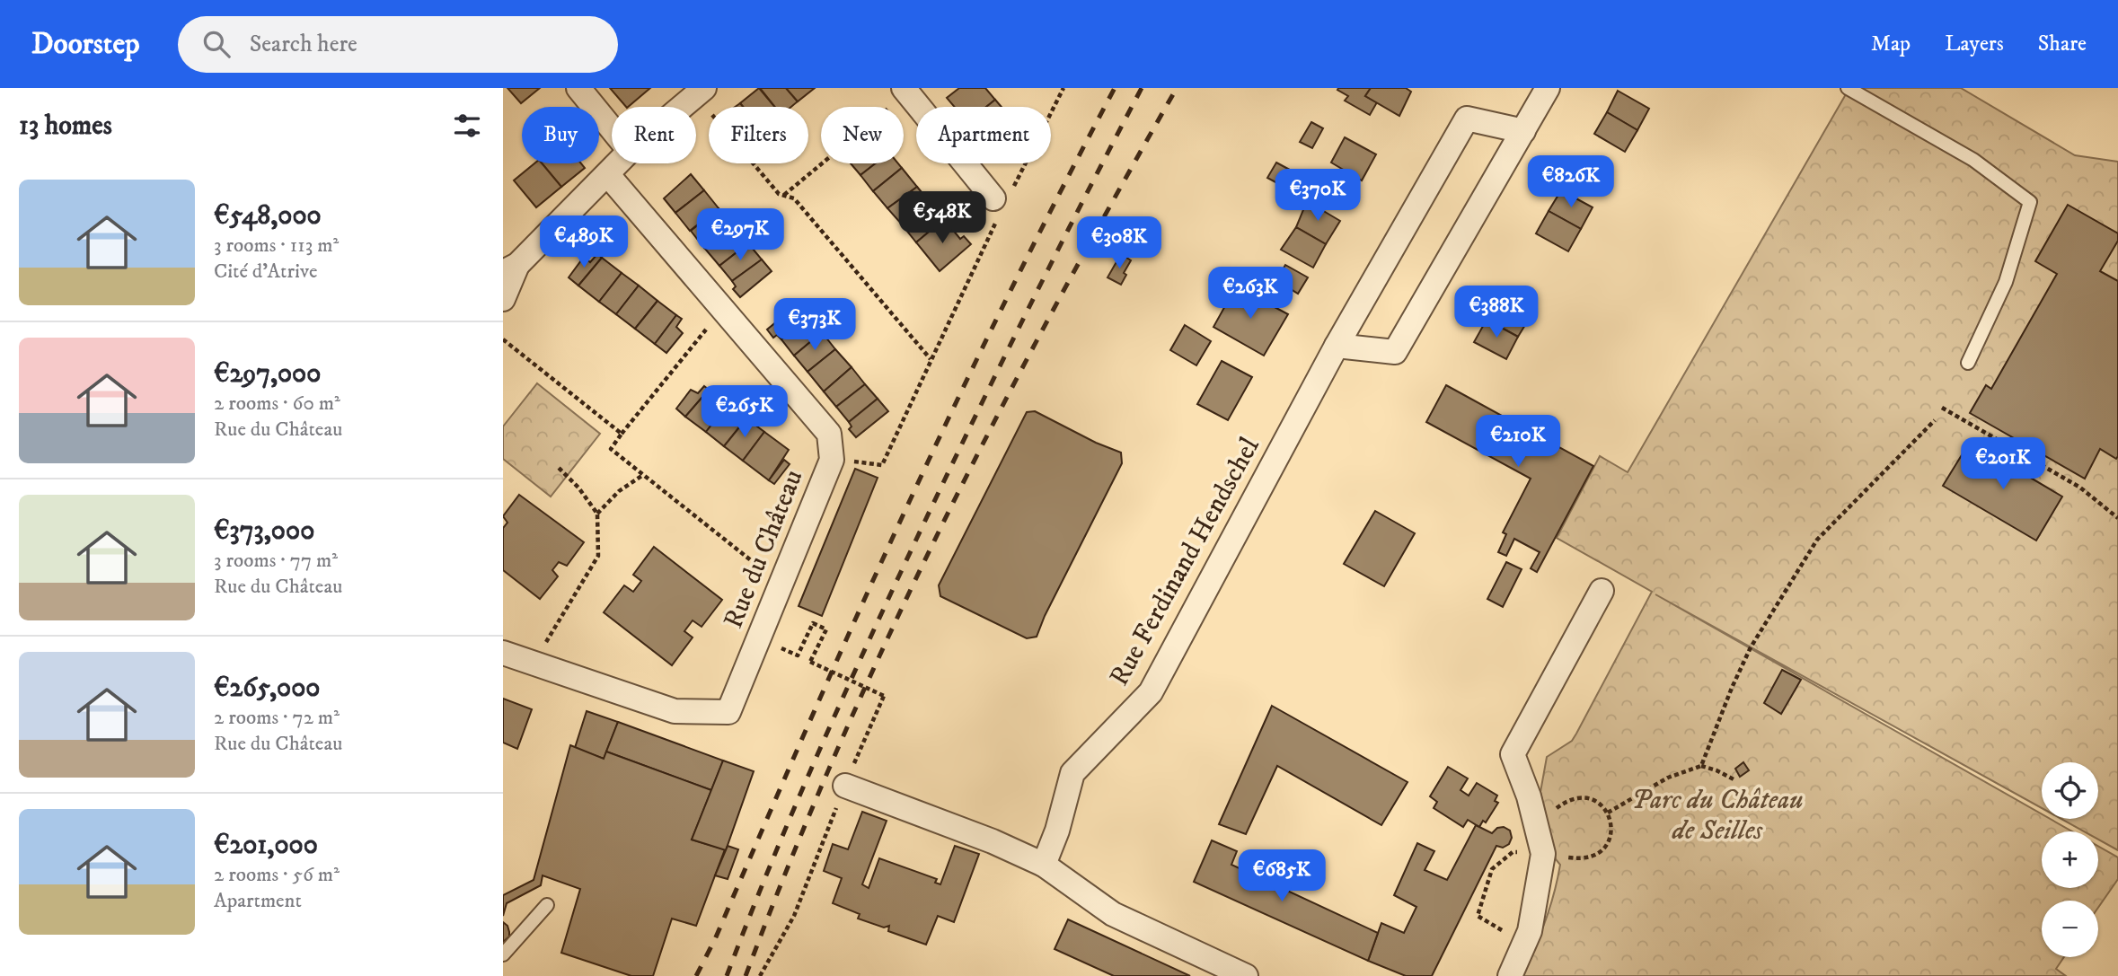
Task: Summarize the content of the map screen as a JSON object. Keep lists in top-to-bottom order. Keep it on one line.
{"streets":{"street":["Rue du Château","Rue Ferdinand Hendschel"]},"parks":["Parc du Château de Seilles"],"page":{"header":"Doorstep","search":"Search here","nav":["Map","Layers","Share"],"heading":"13 homes","chip":["Buy","Rent","Filters","New","Apartment"],"price":["€826K","€370K","€548K","€297K","€489K","€308K","€263K","€388K","€373K","€265K","€210K","€201K","€685K"],"list":[{"name":"€548,000","note":"3 rooms · 113 m² · Cité d'Atrive"},{"name":"€297,000","note":"2 rooms · 60 m² · Rue du Château"},{"name":"€373,000","note":"3 rooms · 77 m² · Rue du Château"},{"name":"€265,000","note":"2 rooms · 72 m² · Rue du Château"},{"name":"€201,000","note":"2 rooms · 56 m² · Apartment"}],"map_buttons":["+","−"]}}
